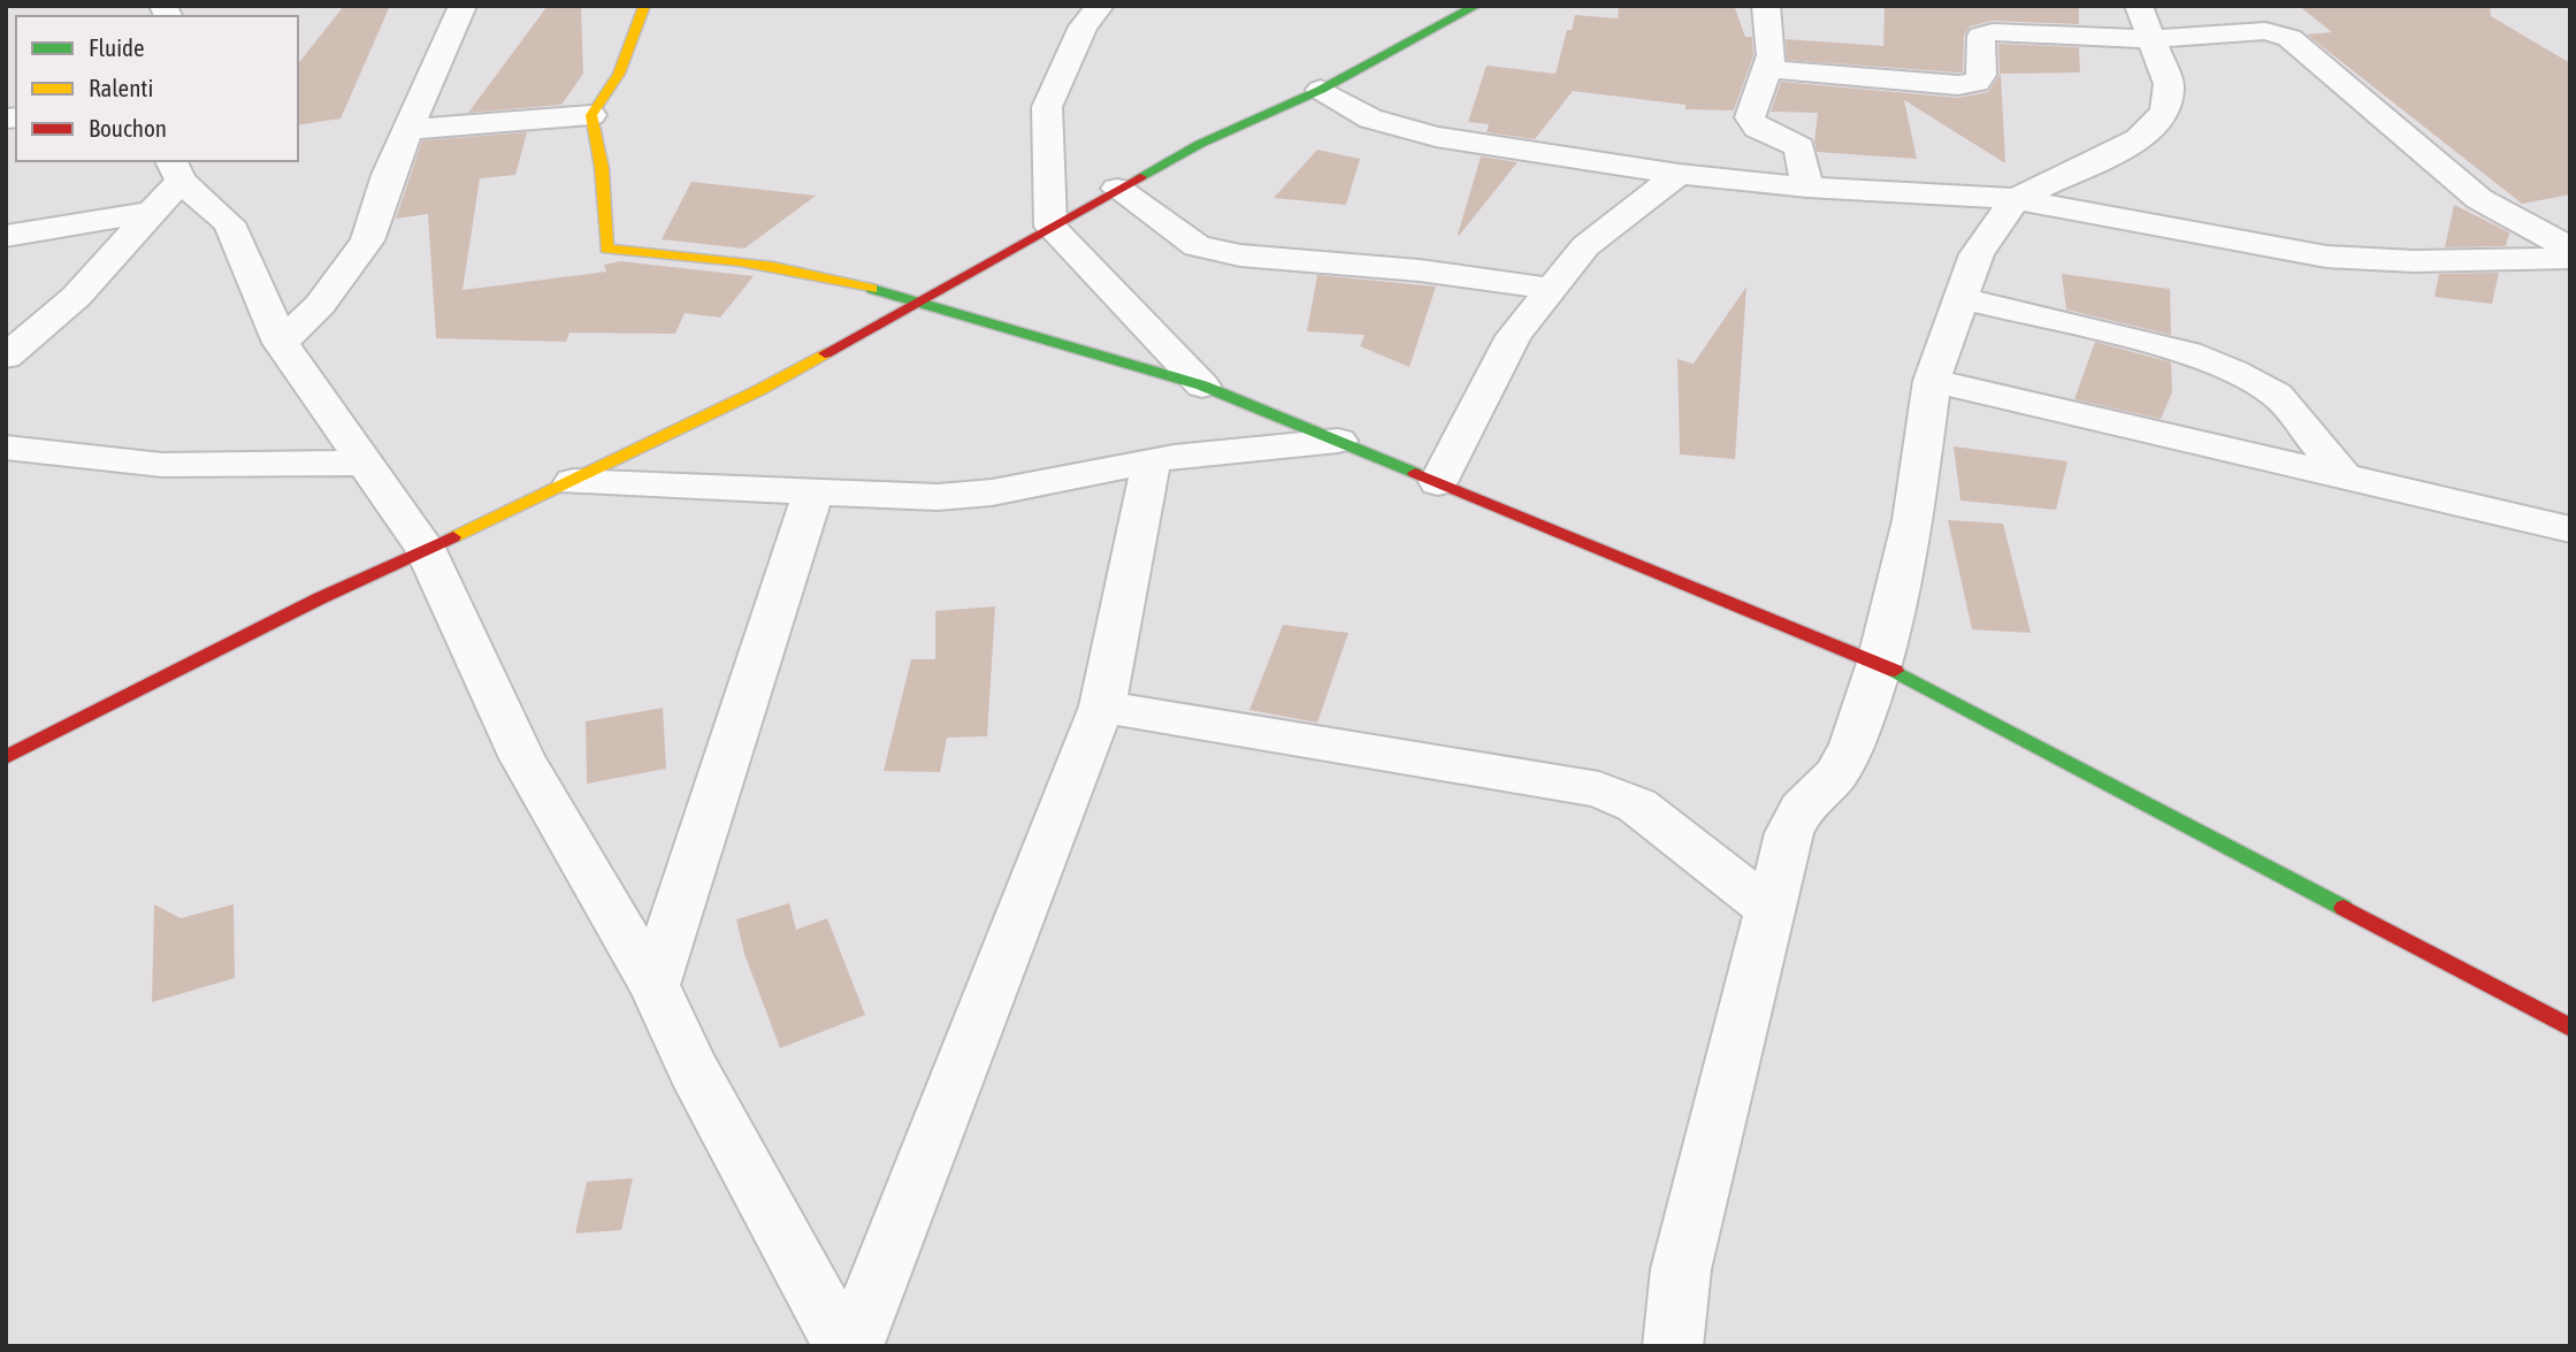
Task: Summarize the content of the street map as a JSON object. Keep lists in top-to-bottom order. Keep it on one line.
{"legend":["Fluide","Ralenti","Bouchon"]}
